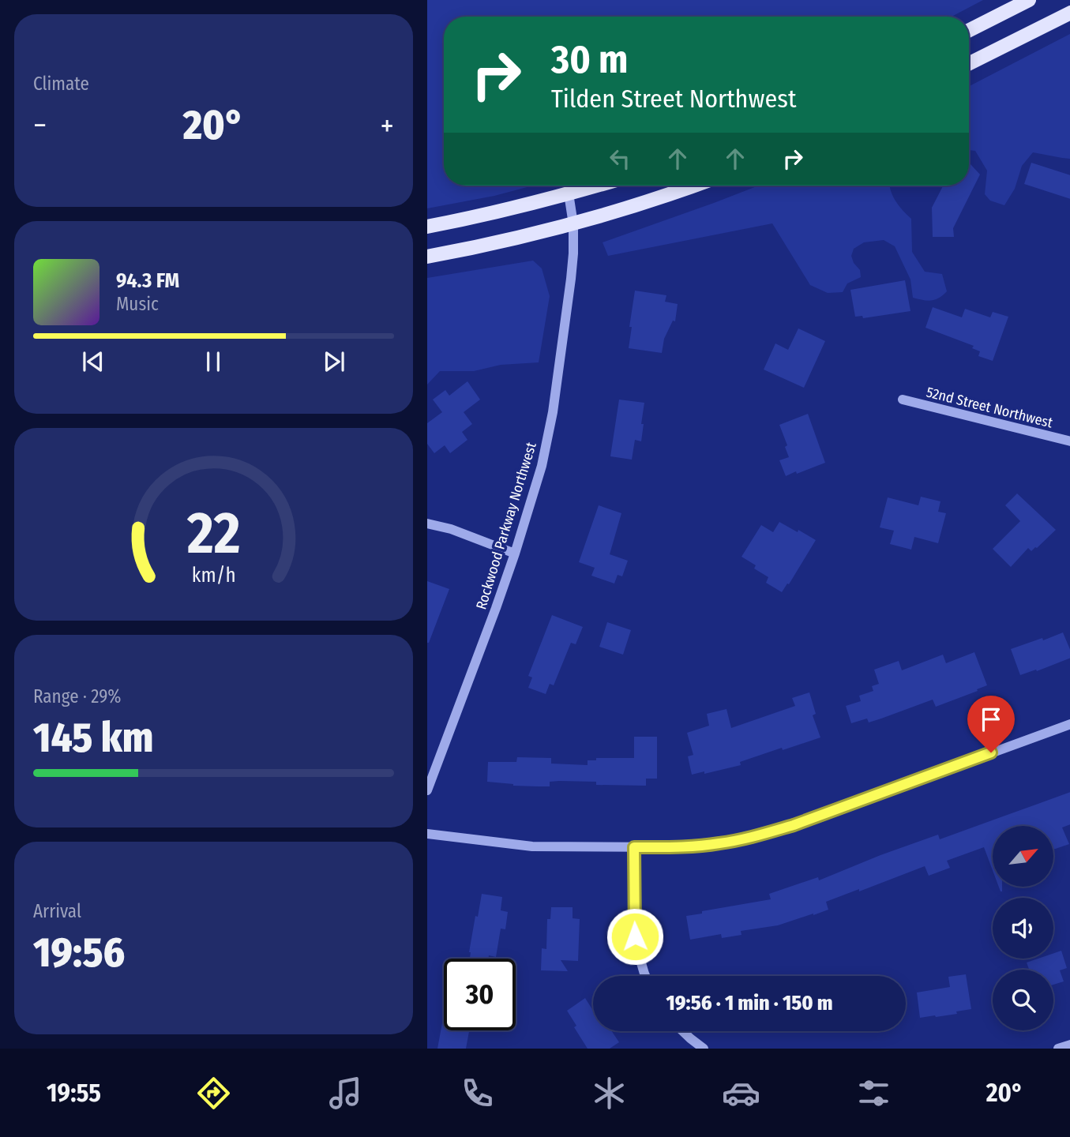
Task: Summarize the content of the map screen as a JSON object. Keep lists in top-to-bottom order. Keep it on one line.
{"streets":{"street":["52nd Street Northwest","Rockwood Parkway Northwest"]},"north":"top right","page":{"tile":["Climate",["Range · 29%","145 km"],["Arrival","19:56"]],"turn":["30 m","Tilden Street Northwest"],"heat":["−","20°","+"],"song":["94.3 FM","Music"],"limit":"30","trip":"19:56 · 1 min · 150 m","tabs":["19:55","20°"],"gauge":["22","km/h"]}}
